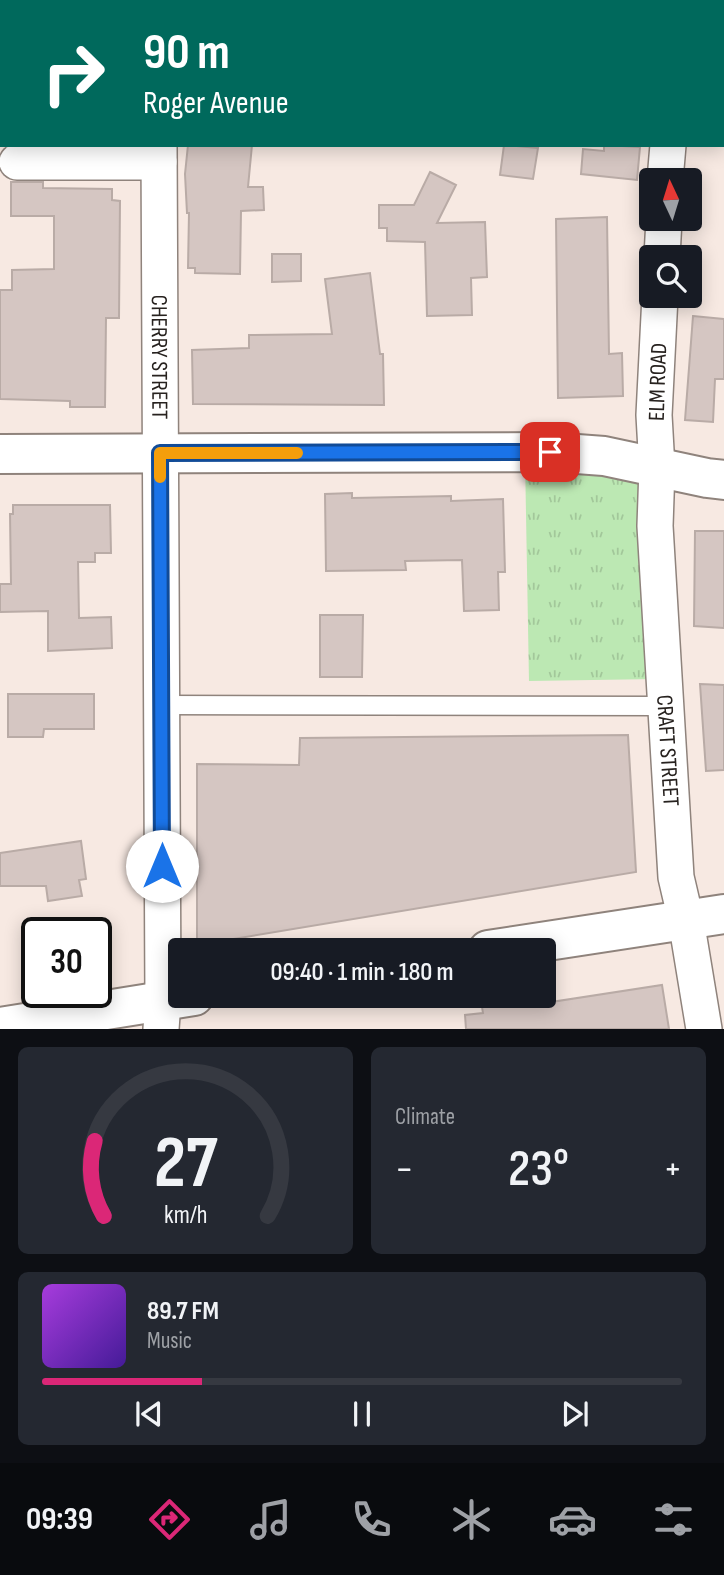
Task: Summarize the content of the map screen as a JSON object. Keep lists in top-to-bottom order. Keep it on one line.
{"streets":{"street":["CHERRY STREET","ELM ROAD","CRAFT STREET"]},"crossings":[["ELM ROAD","CRAFT STREET"]],"north":"top","page":{"turn":["90 m","Roger Avenue"],"limit":"30","trip":"09:40 · 1 min · 180 m","tile":"Climate","heat":["−","23°","+"],"song":["89.7 FM","Music"],"tabs":"09:39","gauge":["27","km/h"]}}
